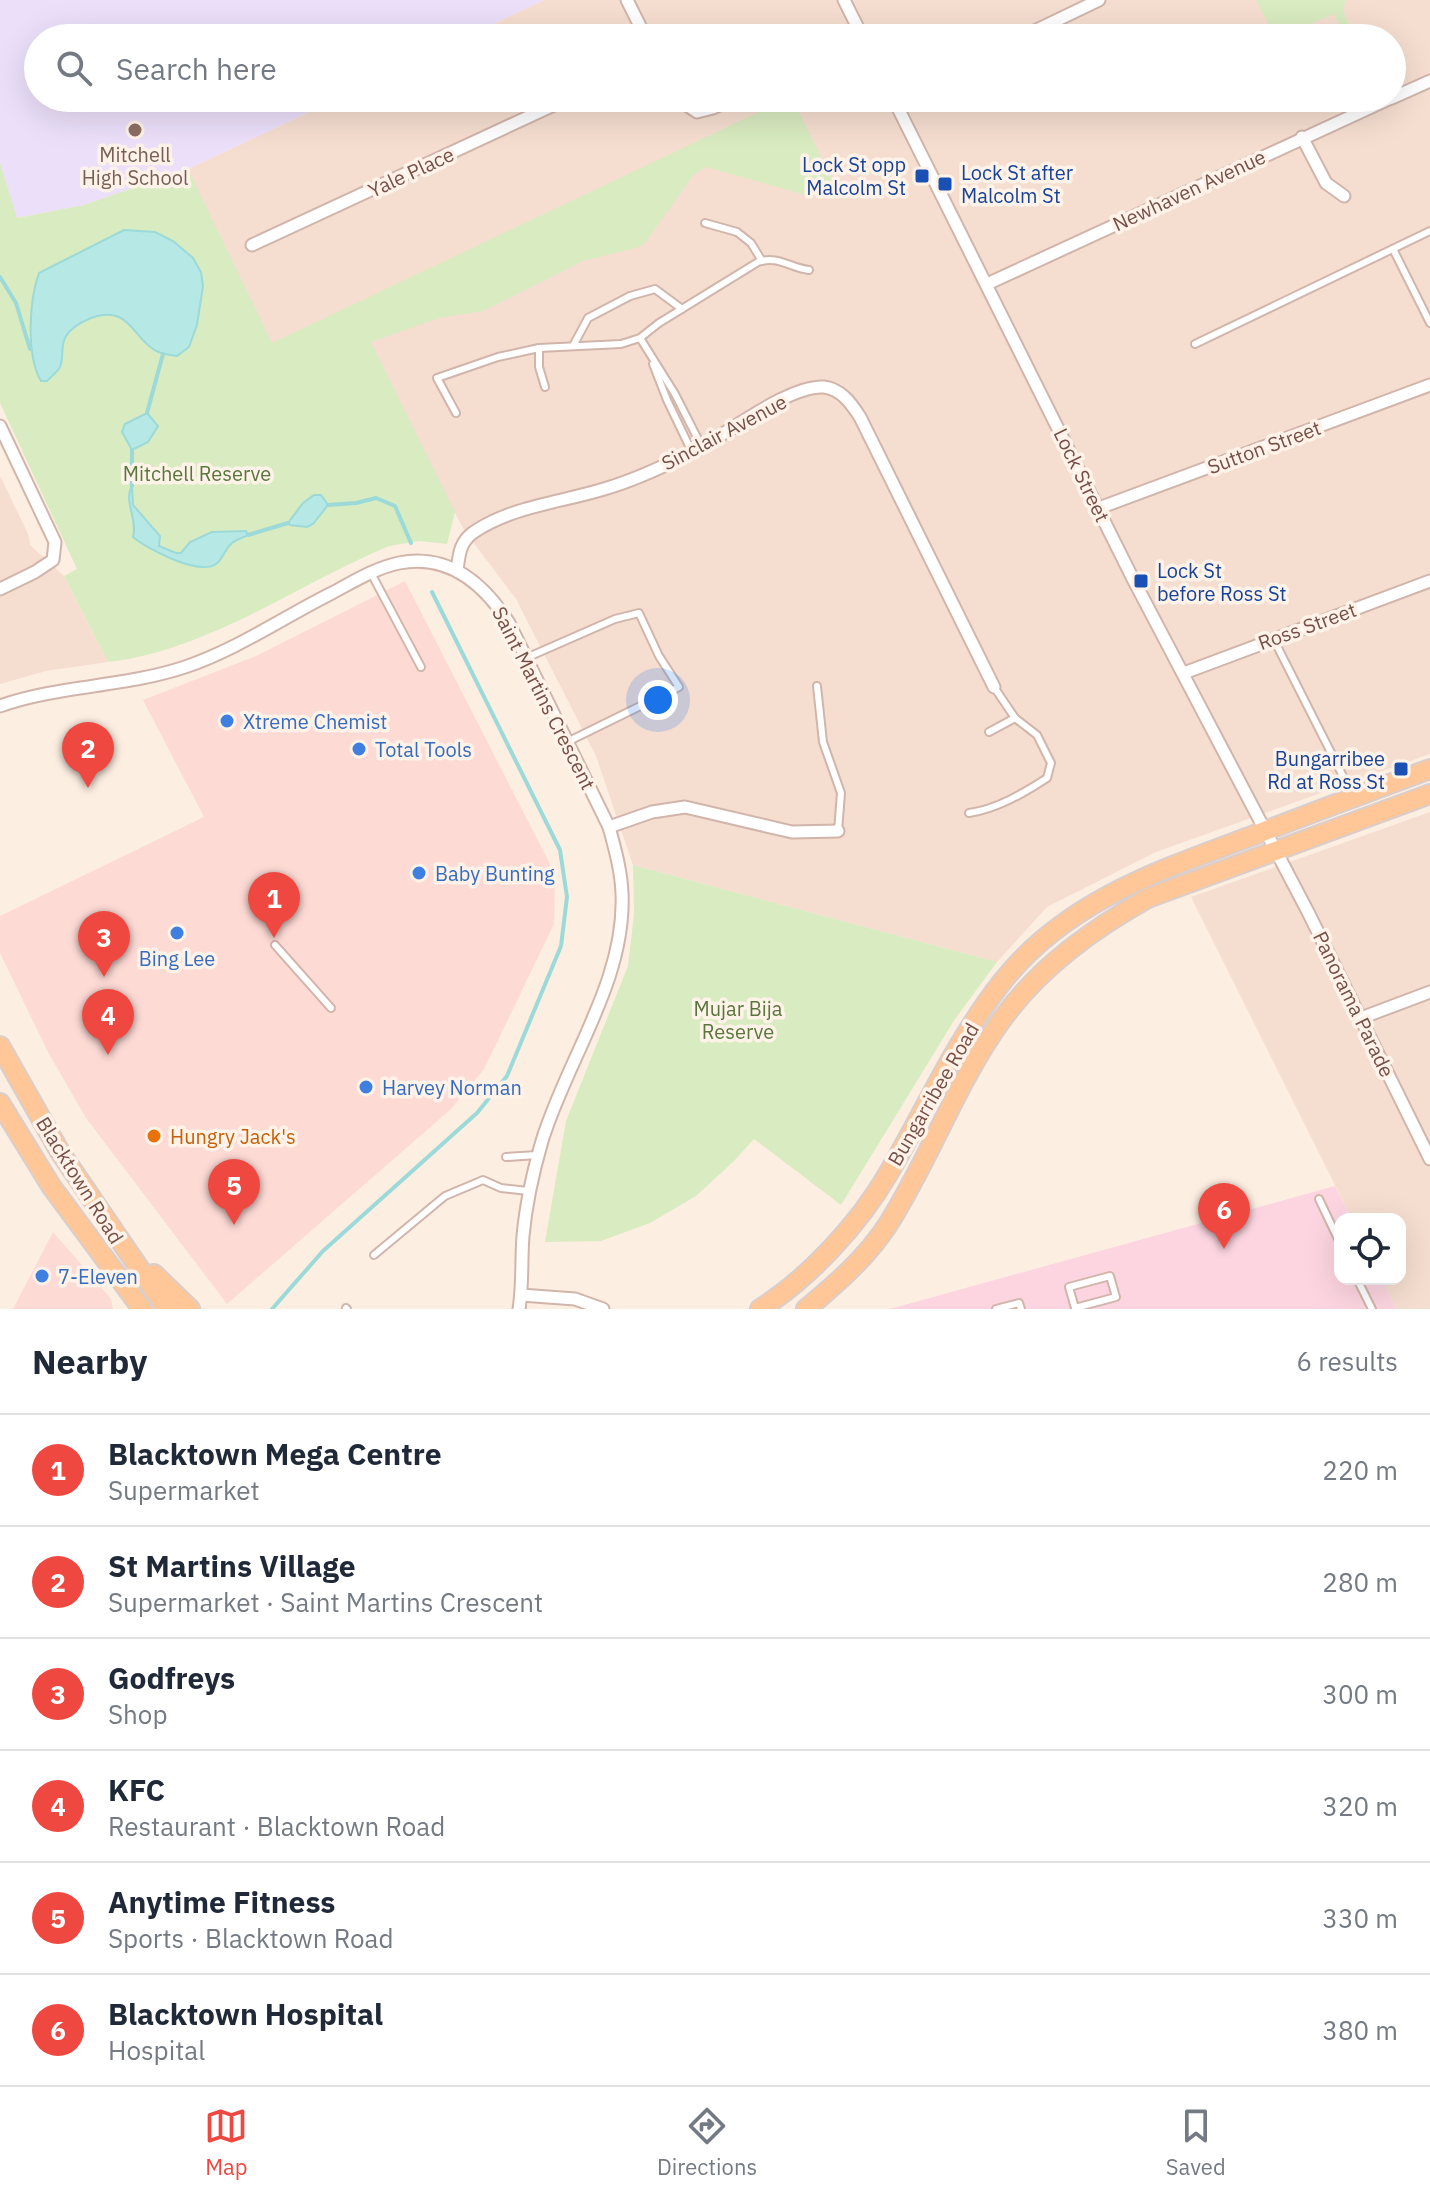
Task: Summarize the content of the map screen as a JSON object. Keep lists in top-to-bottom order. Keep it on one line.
{"streets":{"main road":["Bungarribee Road","Blacktown Road"],"street":["Yale Place","Newhaven Avenue","Sinclair Avenue","Sutton Street","Lock Street","Ross Street","Saint Martins Crescent","Panorama Parade"]},"crossings":[["Newhaven Avenue","Lock Street"],["Sinclair Avenue","Saint Martins Crescent"],["Sutton Street","Lock Street"],["Lock Street","Ross Street"],["Lock Street","Panorama Parade"],["Lock Street","Bungarribee Road"],["Panorama Parade","Bungarribee Road"]],"parks":["Mitchell Reserve","Mujar Bija Reserve"],"places":{"other":["Mitchell High School","Xtreme Chemist","Total Tools","Baby Bunting","Bing Lee","Harvey Norman","Hungry Jack's","7-Eleven"],"transit":["Lock St opp Malcolm St","Lock St after Malcolm St","Lock St before Ross St","Bungarribee Rd at Ross St"]},"page":{"search":"Search here","pins":["2","1","3","4","5","6"],"heading":["Nearby","6 results"],"list":[{"mark":"1","name":"Blacktown Mega Centre","note":"Supermarket","value":"220 m"},{"mark":"2","name":"St Martins Village","note":"Supermarket · Saint Martins Crescent","value":"280 m"},{"mark":"3","name":"Godfreys","note":"Shop","value":"300 m"},{"mark":"4","name":"KFC","note":"Restaurant · Blacktown Road","value":"320 m"},{"mark":"5","name":"Anytime Fitness","note":"Sports · Blacktown Road","value":"330 m"},{"mark":"6","name":"Blacktown Hospital","note":"Hospital","value":"380 m"}],"nav":["Map","Directions","Saved"]}}
